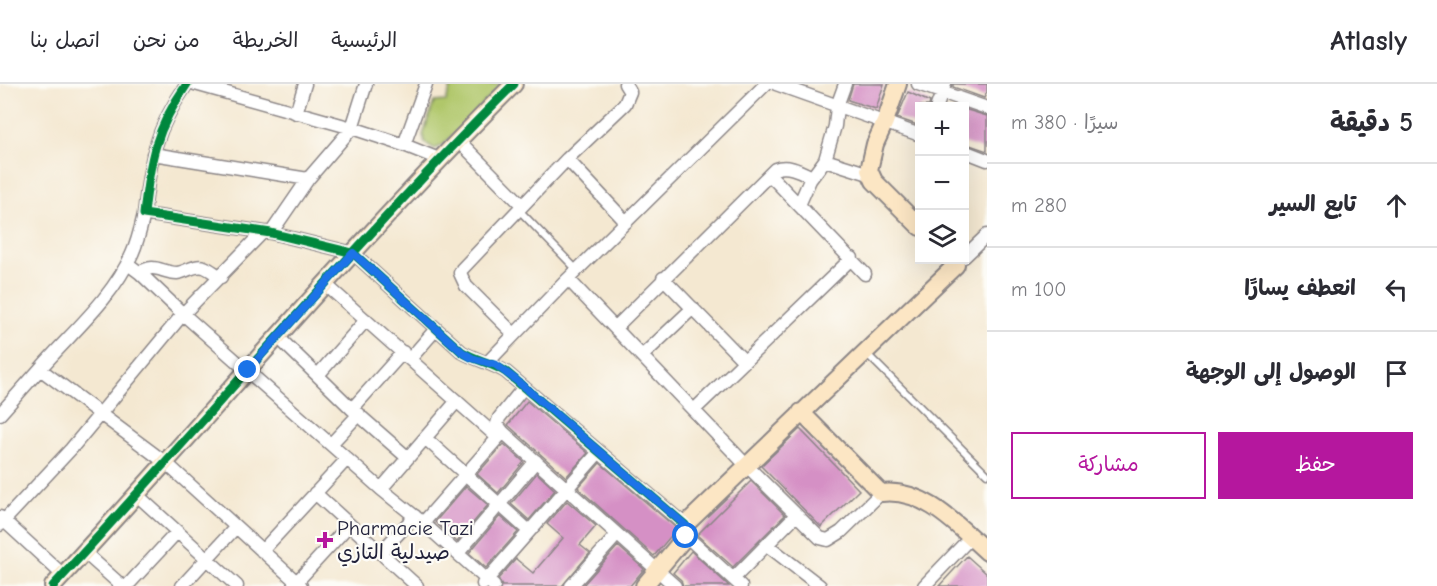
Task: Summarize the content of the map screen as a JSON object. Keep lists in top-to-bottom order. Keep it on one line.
{"places":{"health":["Pharmacie Tazi صيدلية التازي"]},"page":{"header":"Atlasly","nav":["الرئيسية","الخريطة","من نحن","اتصل بنا"],"heading":["5 دقيقة","سيرًا · 380 m"],"map_buttons":["+","−"],"list":[["تابع السير","280 m"],["انعطف يسارًا","100 m"],"الوصول إلى الوجهة"],"buttons":["حفظ","مشاركة"]}}
